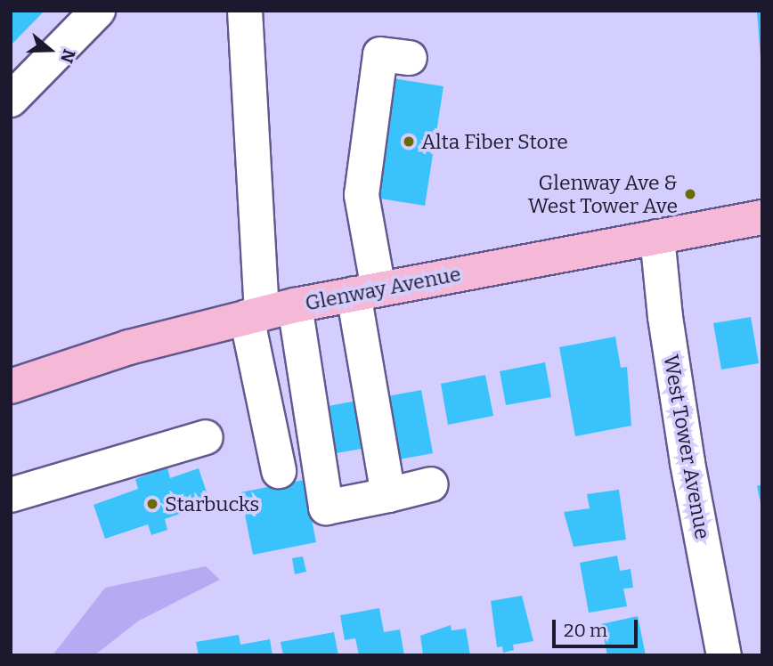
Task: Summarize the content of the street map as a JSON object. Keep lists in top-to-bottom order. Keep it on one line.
{"streets":{"main road":["Glenway Avenue"],"street":["West Tower Avenue"]},"crossings":[["Glenway Avenue","West Tower Avenue"]],"places":["Alta Fiber Store","Glenway Ave & West Tower Ave","Starbucks"],"scale_bar":"20 m","north":"right"}
